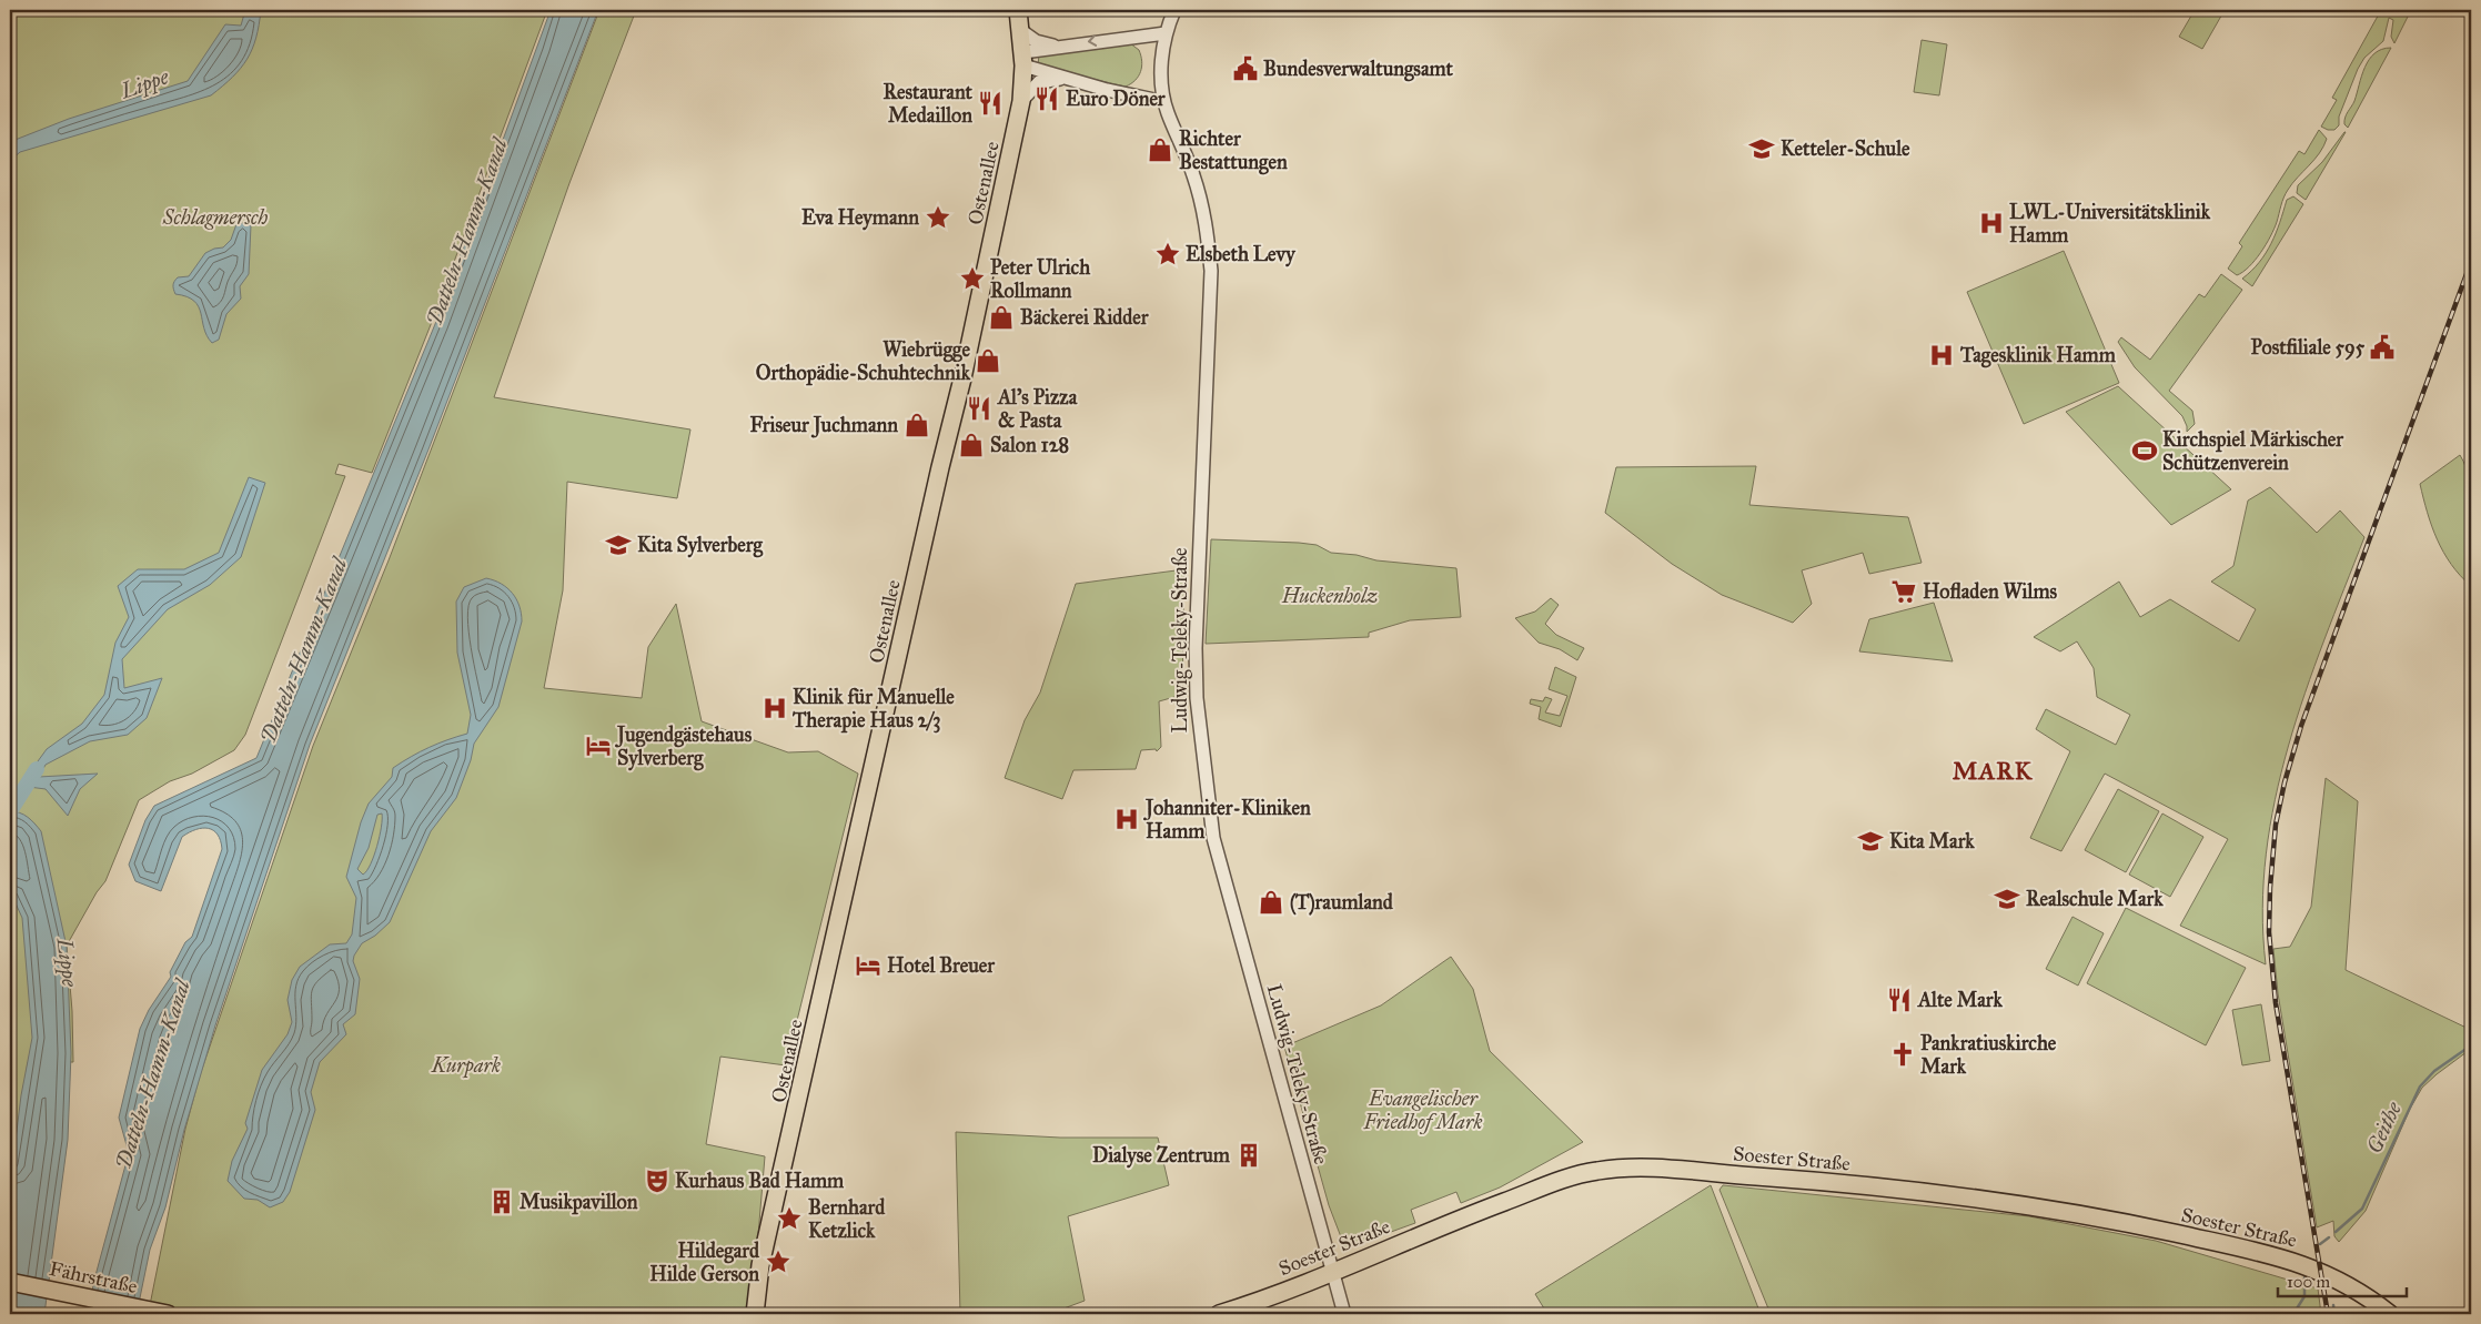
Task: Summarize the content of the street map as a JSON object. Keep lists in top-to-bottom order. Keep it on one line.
{"streets":{"main road":["Ostenallee","Soester Straße","Fährstraße"],"street":["Ludwig-Teleky-Straße"]},"crossings":[["Ludwig-Teleky-Straße","Soester Straße"]],"districts":["MARK"],"water":["Lippe","Datteln-Hamm-Kanal","Geithe"],"parks":["Schlagmersch","Huckenholz","Kurpark","Evangelischer Friedhof Mark"],"places":{"public building":["Bundesverwaltungsamt","Postfiliale 595"],"restaurant":["Euro Döner","Restaurant Medaillon","Al's Pizza & Pasta","Alte Mark"],"school or university":["Ketteler-Schule","Kita Sylverberg","Kita Mark","Realschule Mark"],"shop":["Richter Bestattungen","Bäckerei Ridder","Wiebrügge Orthopädie-Schuhtechnik","Friseur Juchmann","Salon 128","(T)raumland"],"place":["Eva Heymann","Elsbeth Levy","Peter Ulrich Rollmann","Bernhard Ketzlick","Hildegard Hilde Gerson"],"hospital":["LWL-Universitätsklinik Hamm","Tagesklinik Hamm","Klinik für Manuelle Therapie Haus 2/3","Johanniter-Kliniken Hamm"],"sports":["Kirchspiel Märkischer Schützenverein"],"supermarket":["Hofladen Wilms"],"hotel":["Jugendgästehaus Sylverberg","Hotel Breuer"],"church":["Pankratiuskirche Mark"],"building":["Dialyse Zentrum","Musikpavillon"],"theatre":["Kurhaus Bad Hamm"]},"scale_bar":"100 m"}
